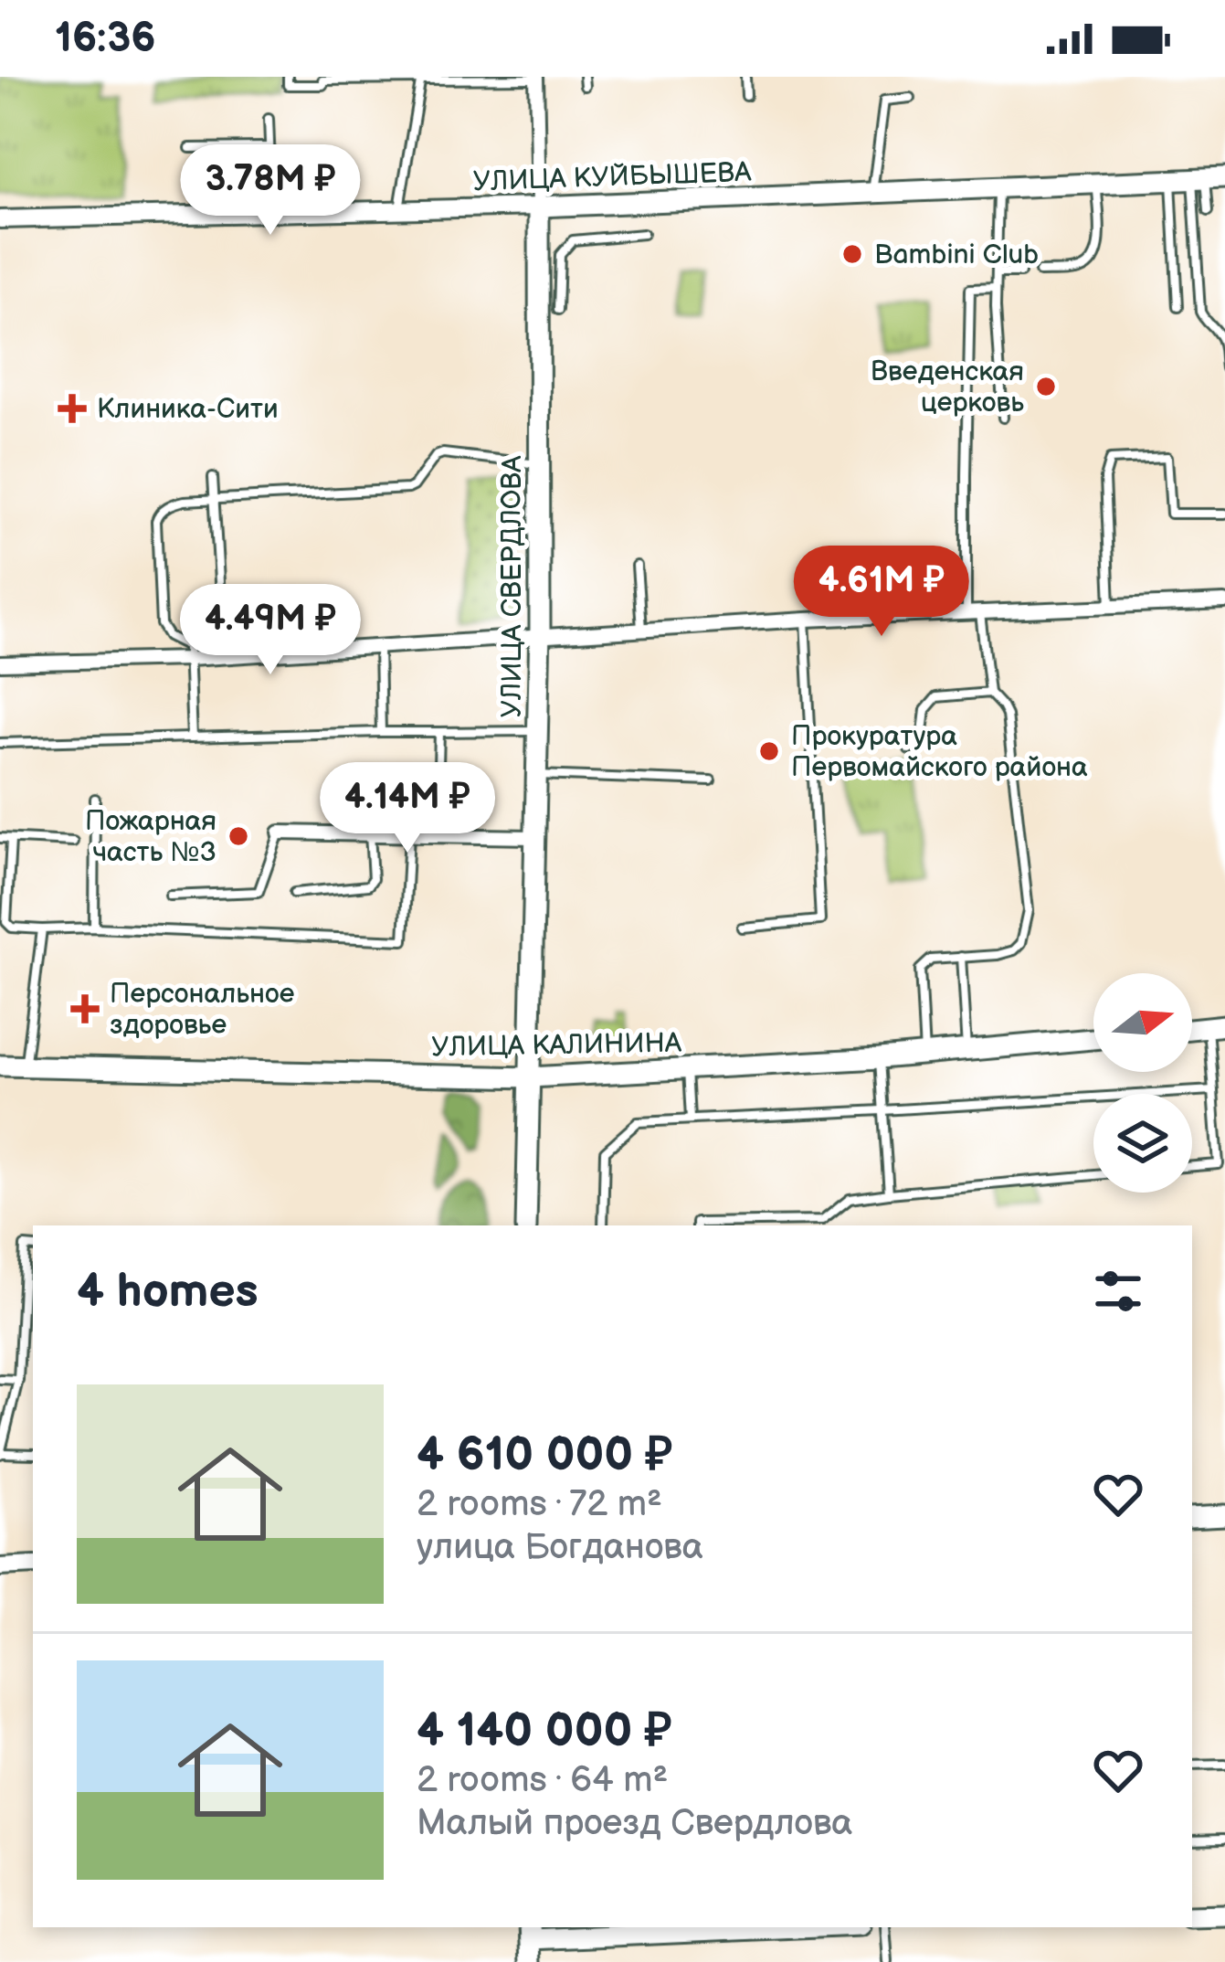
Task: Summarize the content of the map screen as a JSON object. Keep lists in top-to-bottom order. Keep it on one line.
{"streets":{"main road":["УЛИЦА КУЙБЫШЕВА","УЛИЦА СВЕРДЛОВА","УЛИЦА КАЛИНИНА"]},"crossings":[["УЛИЦА КУЙБЫШЕВА","УЛИЦА СВЕРДЛОВА"],["УЛИЦА СВЕРДЛОВА","УЛИЦА КАЛИНИНА"]],"places":{"other":["Bambini Club","Введенская церковь","Прокуратура Первомайского района","Пожарная часть №3"],"health":["Клиника-Сити","Персональное здоровье"]},"north":"right","page":{"status":"16:36","price":["3.78M ₽","4.61M ₽","4.49M ₽","4.14M ₽"],"heading":"4 homes","list":[{"name":"4 610 000 ₽","note":"2 rooms · 72 m² · улица Богданова"},{"name":"4 140 000 ₽","note":"2 rooms · 64 m² · Малый проезд Свердлова"}]}}
